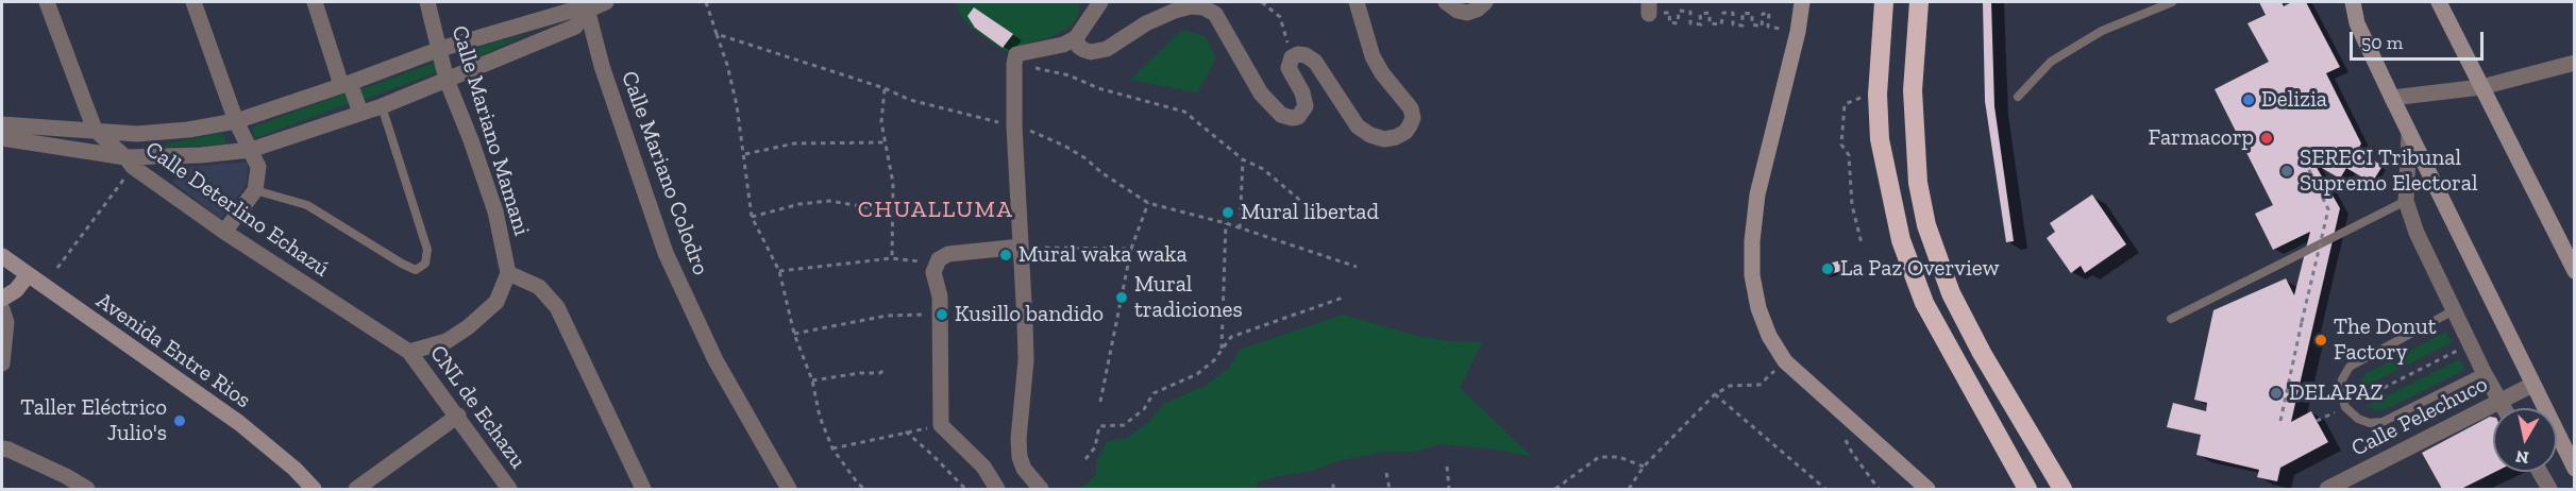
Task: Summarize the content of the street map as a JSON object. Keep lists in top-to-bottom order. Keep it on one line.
{"streets":{"street":["Calle Mariano Mamani","Calle Mariano Colodro","Calle Deterlino Echazú","Avenida Entre Rios","CNL de Echazu","Calle Pelechuco"]},"crossings":[["Calle Deterlino Echazú","CNL de Echazu"]],"districts":["CHUALLUMA"],"places":["Delizia","Farmacorp","SERECI Tribunal Supremo Electoral","Mural libertad","Mural waka waka","La Paz Overview","Mural tradiciones","Kusillo bandido","The Donut Factory","DELAPAZ","Taller Eléctrico Julio's"],"scale_bar":"50 m","north":"bottom"}
